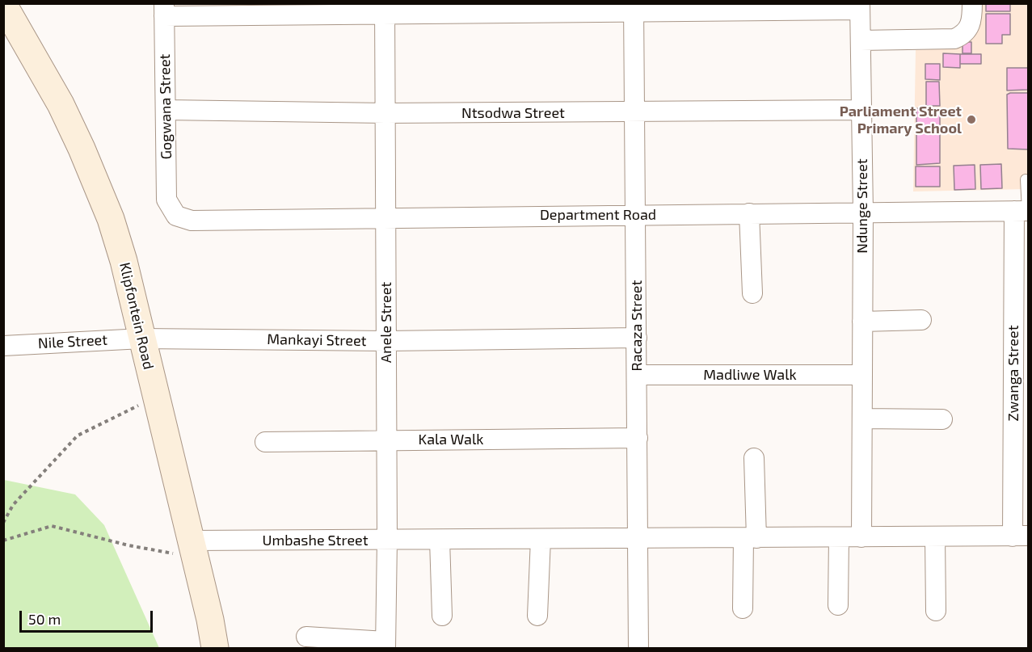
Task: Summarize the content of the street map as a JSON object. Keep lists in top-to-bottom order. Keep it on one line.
{"streets":{"street":["Gogwana Street","Ntsodwa Street","Ndunge Street","Department Road","Klipfontein Road","Anele Street","Racaza Street","Mankayi Street","Nile Street","Zwanga Street","Madliwe Walk","Kala Walk","Umbashe Street"]},"crossings":[["Gogwana Street","Ntsodwa Street"],["Gogwana Street","Department Road"],["Ntsodwa Street","Ndunge Street"],["Ntsodwa Street","Anele Street"],["Ntsodwa Street","Racaza Street"],["Ndunge Street","Department Road"],["Ndunge Street","Madliwe Walk"],["Ndunge Street","Umbashe Street"],["Department Road","Anele Street"],["Department Road","Racaza Street"],["Department Road","Zwanga Street"],["Klipfontein Road","Mankayi Street"],["Klipfontein Road","Nile Street"],["Klipfontein Road","Umbashe Street"],["Anele Street","Mankayi Street"],["Anele Street","Kala Walk"],["Anele Street","Umbashe Street"],["Racaza Street","Mankayi Street"],["Racaza Street","Madliwe Walk"],["Racaza Street","Kala Walk"],["Racaza Street","Umbashe Street"],["Mankayi Street","Nile Street"],["Zwanga Street","Umbashe Street"]],"places":["Parliament Street Primary School"],"scale_bar":"50 m"}
